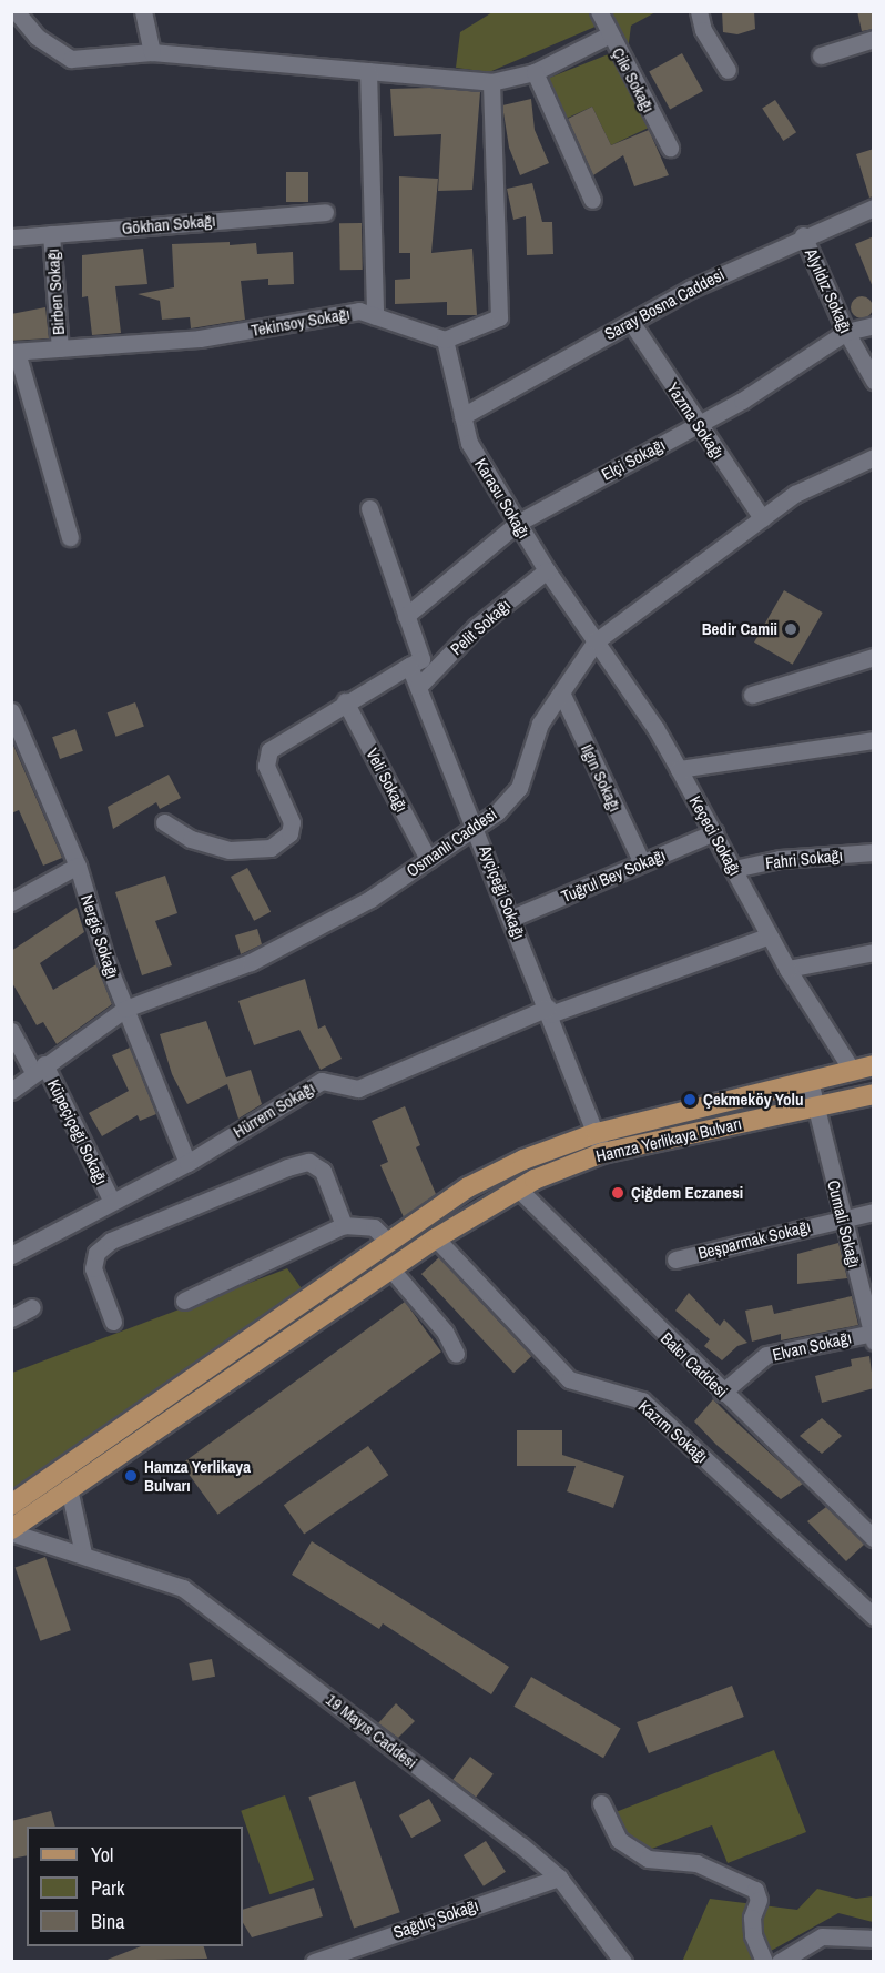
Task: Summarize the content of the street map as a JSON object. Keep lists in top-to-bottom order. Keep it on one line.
{"streets":{"main road":["Hamza Yerlikaya Bulvarı"],"street":["Çile Sokağı","Gökhan Sokağı","Alyıldız Sokağı","Birben Sokağı","Saray Bosna Caddesi","Tekinsoy Sokağı","Yazma Sokağı","Elçi Sokağı","Karasu Sokağı","Pelit Sokağı","Ilgın Sokağı","Veli Sokağı","Keçeci Sokağı","Osmanlı Caddesi","Fahri Sokağı","Tuğrul Bey Sokağı","Ayçiçeği Sokağı","Nergis Sokağı","Hürrem Sokağı","Küpeçiçeği Sokağı","Cumali Sokağı","Beşparmak Sokağı","Elvan Sokağı","Balcı Caddesi","Kazım Sokağı","19 Mayıs Caddesi","Sağdıç Sokağı"]},"crossings":[["Gökhan Sokağı","Birben Sokağı"],["Alyıldız Sokağı","Saray Bosna Caddesi"],["Alyıldız Sokağı","Elçi Sokağı"],["Birben Sokağı","Tekinsoy Sokağı"],["Saray Bosna Caddesi","Yazma Sokağı"],["Saray Bosna Caddesi","Karasu Sokağı"],["Tekinsoy Sokağı","Karasu Sokağı"],["Yazma Sokağı","Elçi Sokağı"],["Yazma Sokağı","Osmanlı Caddesi"],["Elçi Sokağı","Karasu Sokağı"],["Karasu Sokağı","Pelit Sokağı"],["Karasu Sokağı","Keçeci Sokağı"],["Karasu Sokağı","Osmanlı Caddesi"],["Pelit Sokağı","Ayçiçeği Sokağı"],["Ilgın Sokağı","Osmanlı Caddesi"],["Ilgın Sokağı","Tuğrul Bey Sokağı"],["Veli Sokağı","Osmanlı Caddesi"],["Keçeci Sokağı","Osmanlı Caddesi"],["Keçeci Sokağı","Fahri Sokağı"],["Keçeci Sokağı","Tuğrul Bey Sokağı"],["Keçeci Sokağı","Hürrem Sokağı"],["Keçeci Sokağı","Hamza Yerlikaya Bulvarı"],["Osmanlı Caddesi","Ayçiçeği Sokağı"],["Osmanlı Caddesi","Nergis Sokağı"],["Osmanlı Caddesi","Küpeçiçeği Sokağı"],["Tuğrul Bey Sokağı","Ayçiçeği Sokağı"],["Ayçiçeği Sokağı","Hürrem Sokağı"],["Ayçiçeği Sokağı","Hamza Yerlikaya Bulvarı"],["Nergis Sokağı","Hürrem Sokağı"],["Hürrem Sokağı","Küpeçiçeği Sokağı"],["Hamza Yerlikaya Bulvarı","Cumali Sokağı"],["Hamza Yerlikaya Bulvarı","Balcı Caddesi"],["Hamza Yerlikaya Bulvarı","Kazım Sokağı"],["Hamza Yerlikaya Bulvarı","19 Mayıs Caddesi"],["Cumali Sokağı","Beşparmak Sokağı"],["Cumali Sokağı","Elvan Sokağı"],["Elvan Sokağı","Balcı Caddesi"],["19 Mayıs Caddesi","Sağdıç Sokağı"]],"places":["Bedir Camii","Çekmeköy Yolu","Çiğdem Eczanesi","Hamza Yerlikaya Bulvarı"],"legend":["Yol","Park","Bina"]}
